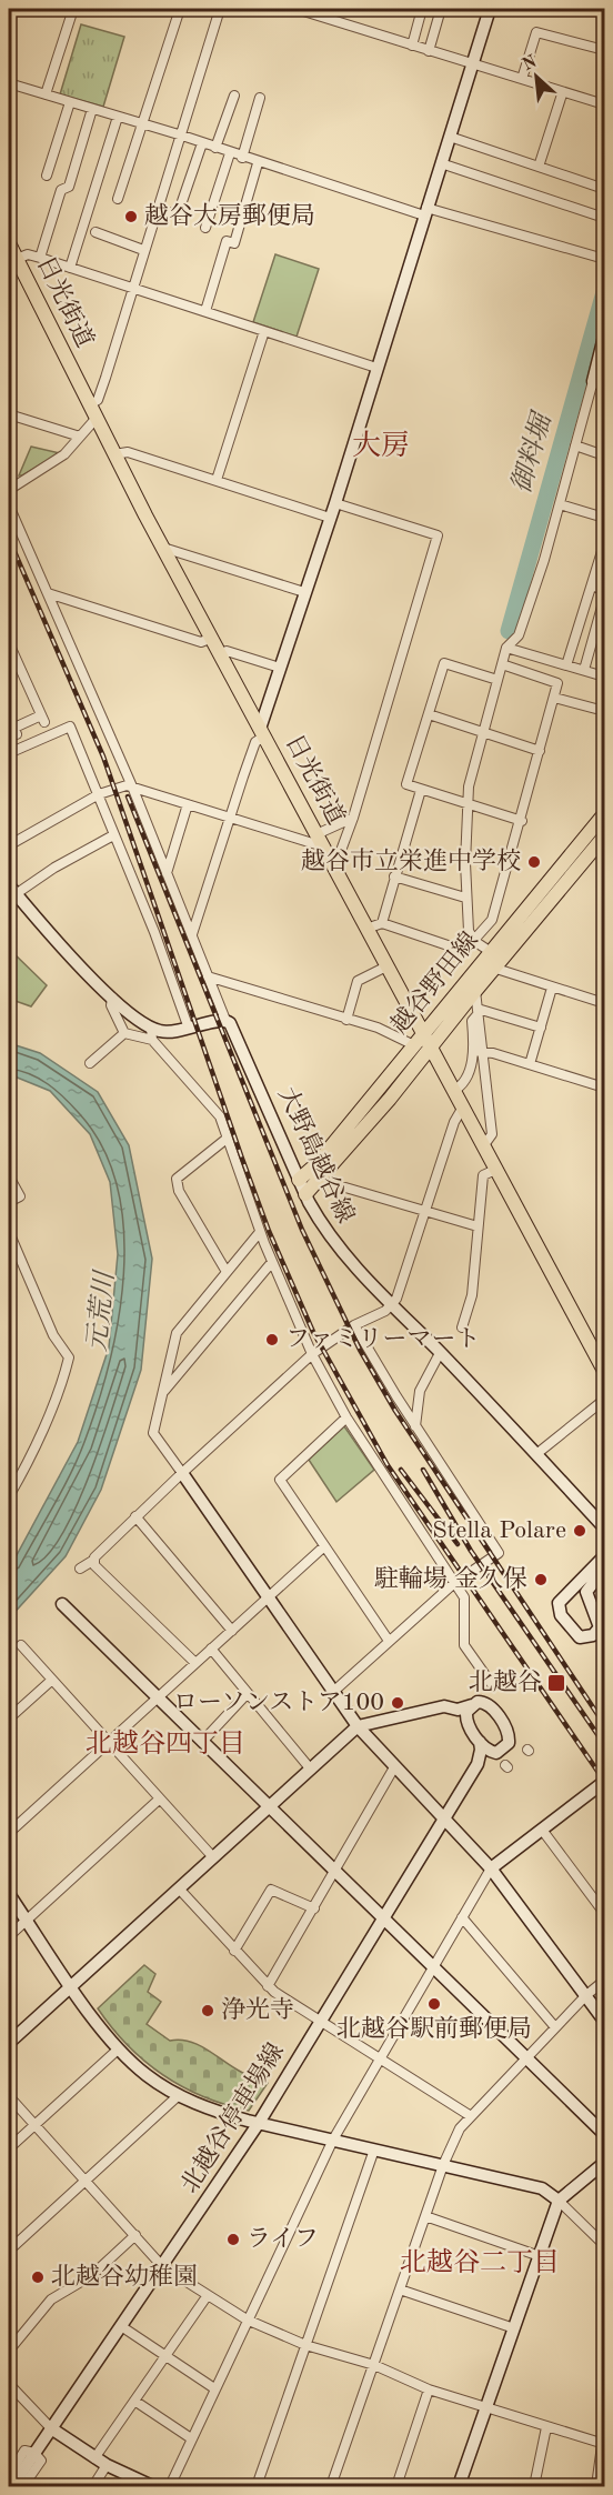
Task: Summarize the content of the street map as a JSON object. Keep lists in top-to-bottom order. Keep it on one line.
{"streets":{"main road":["日光街道","越谷野田線"],"street":["大野島越谷線","北越谷停車場線"]},"crossings":[["日光街道","越谷野田線"],["越谷野田線","大野島越谷線"]],"districts":["大房","北越谷四丁目","北越谷二丁目"],"water":["御料堀","元荒川"],"places":{"other":["越谷大房郵便局","越谷市立栄進中学校","ファミリーマート","Stella Polare","駐輪場 金久保","ローソンストア100","北越谷駅前郵便局","浄光寺","ライフ","北越谷幼稚園"],"transit":["北越谷"]},"north":"top left"}
